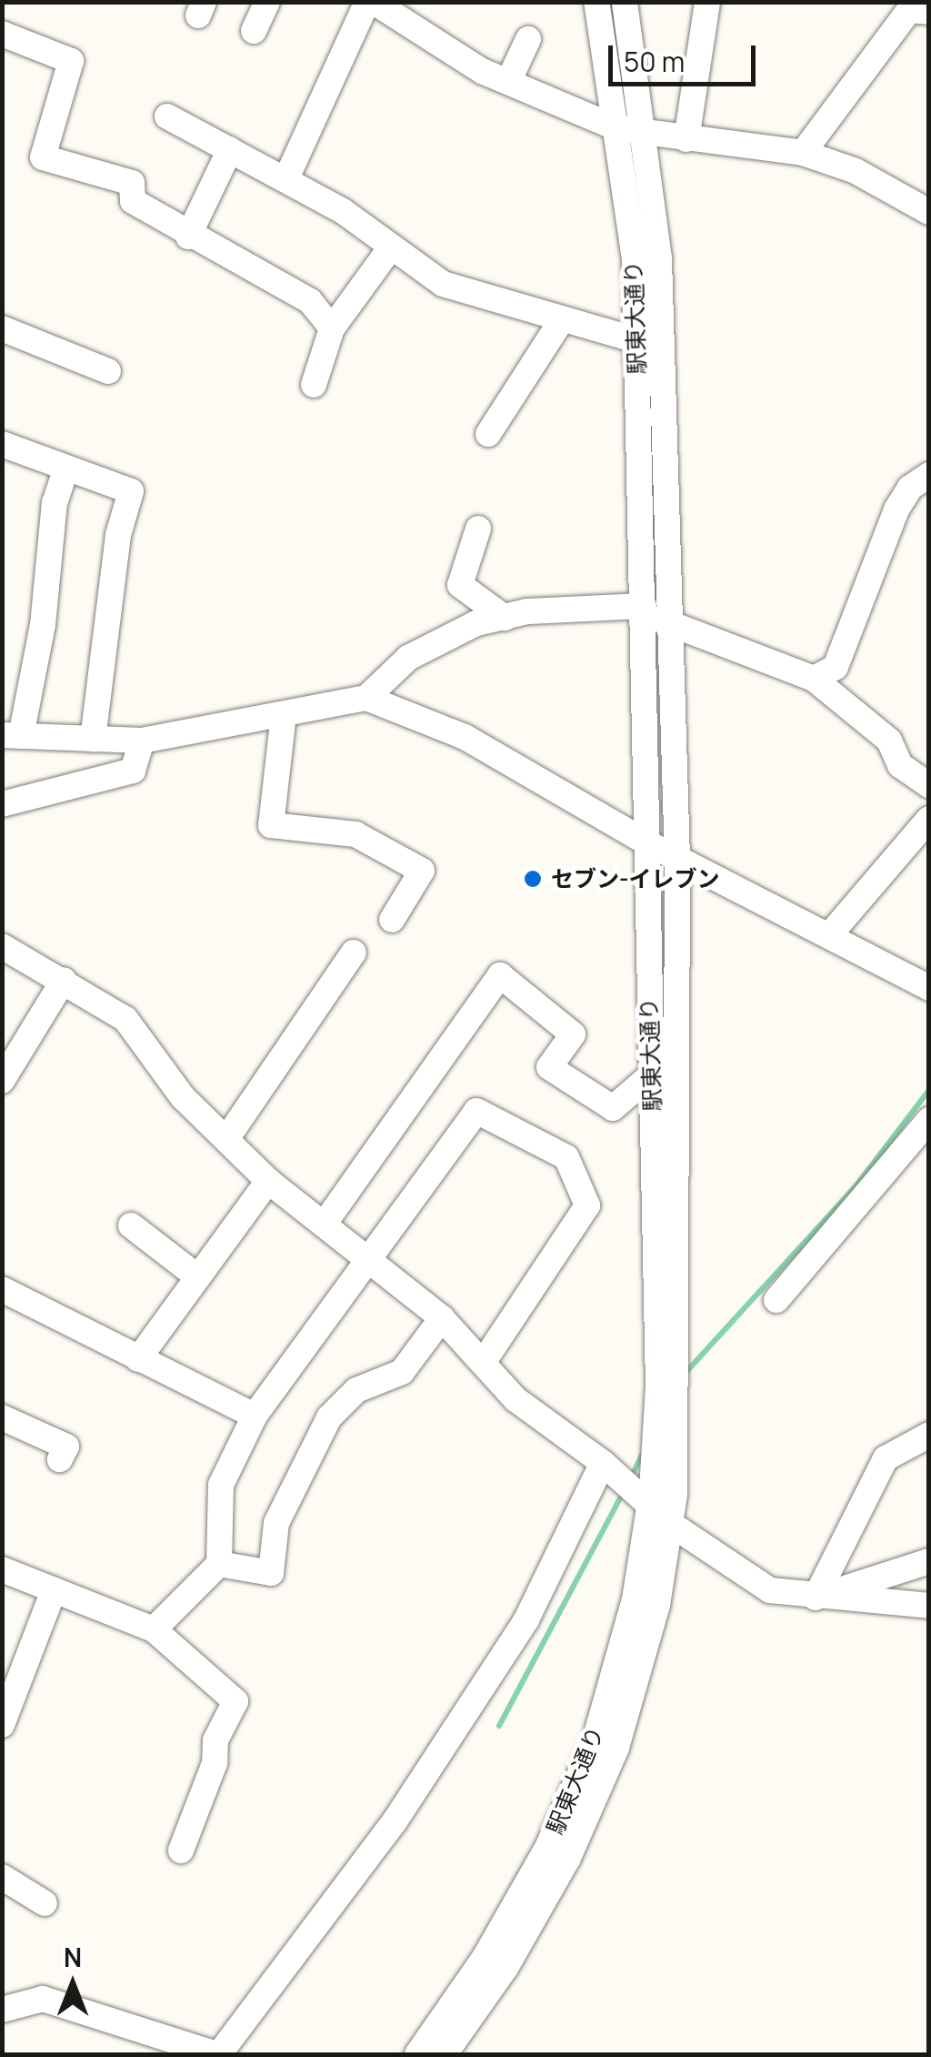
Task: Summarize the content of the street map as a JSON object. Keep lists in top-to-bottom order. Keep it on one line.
{"streets":{"street":["駅東大通り"]},"places":["セブン-イレブン"],"scale_bar":"50 m","north":"top"}
